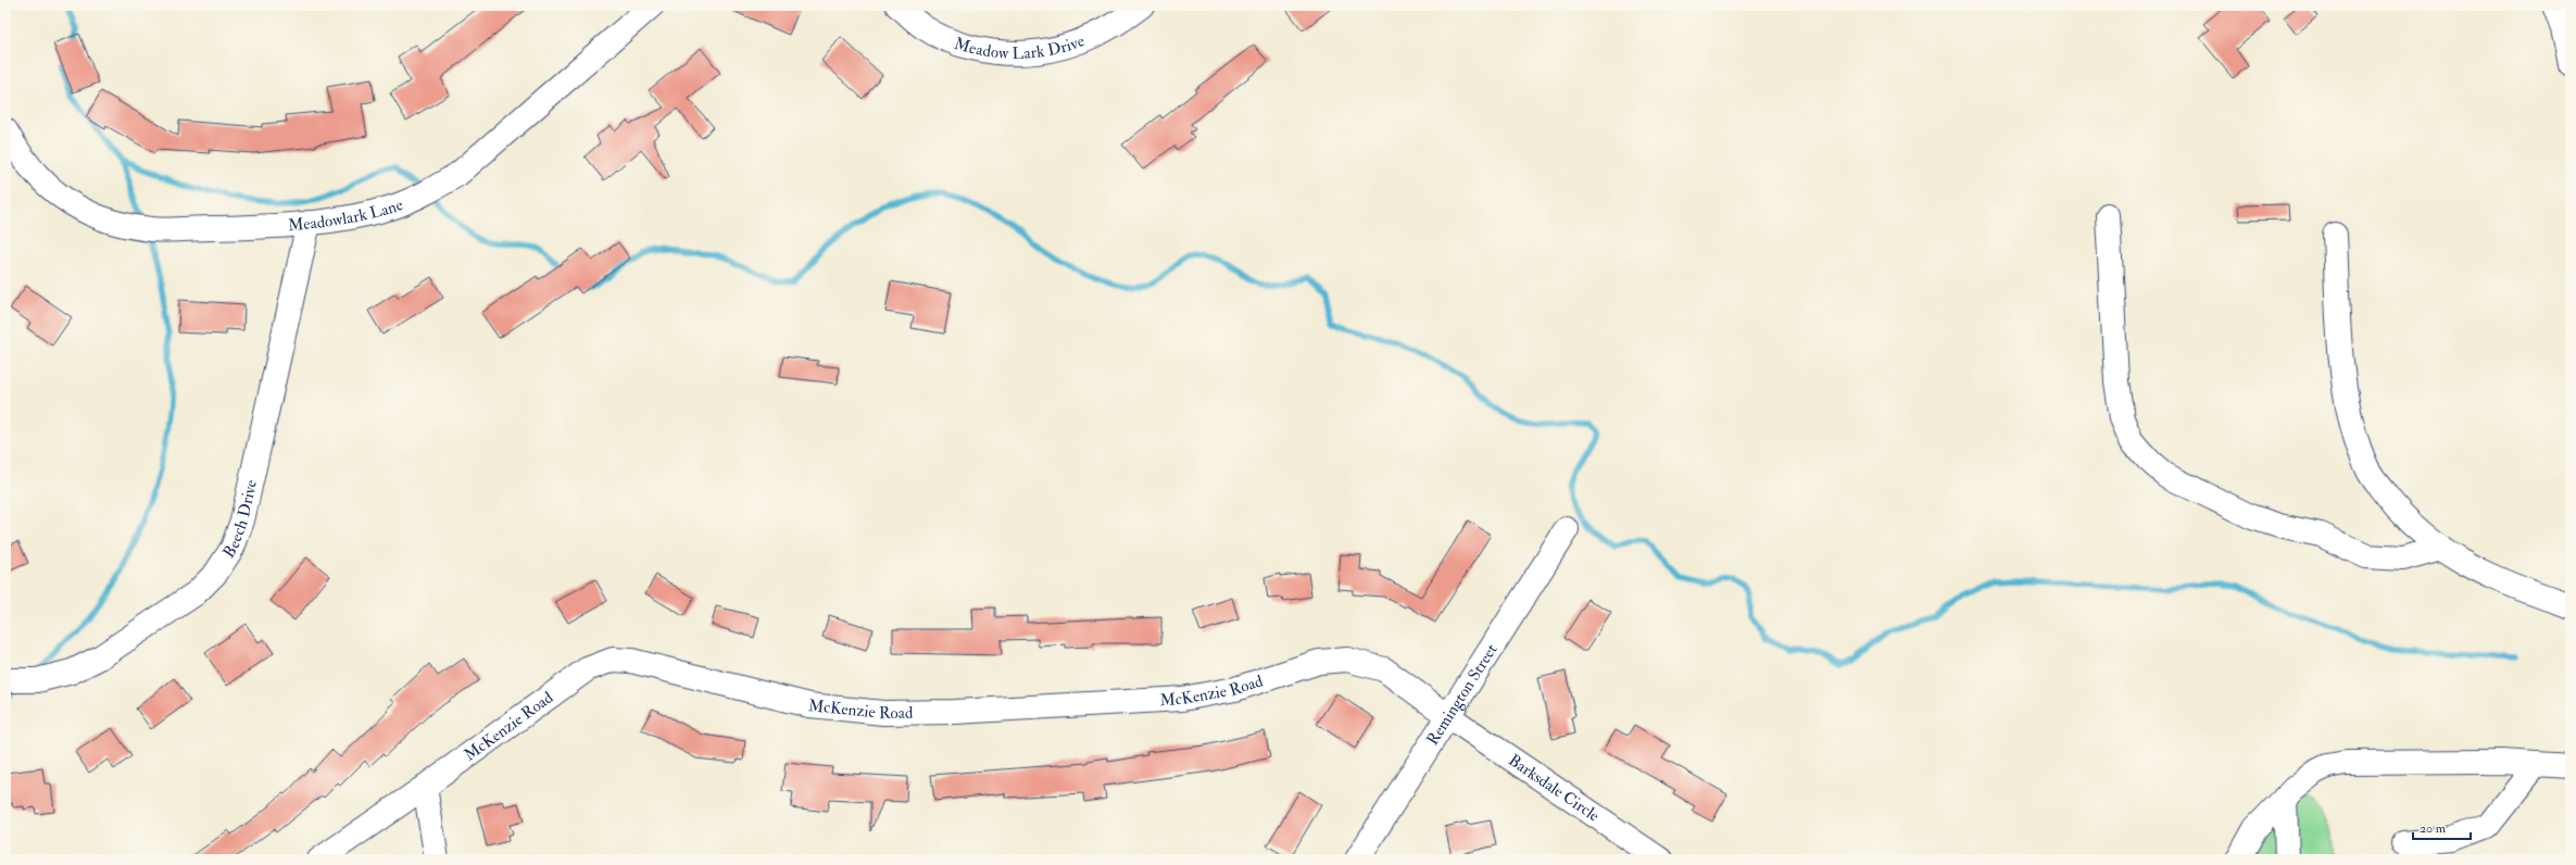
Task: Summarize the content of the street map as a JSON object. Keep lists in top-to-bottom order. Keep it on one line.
{"streets":{"street":["Meadow Lark Drive","Meadowlark Lane","Beech Drive","McKenzie Road","Remington Street","Barksdale Circle"]},"crossings":[["Meadowlark Lane","Beech Drive"],["McKenzie Road","Remington Street"],["McKenzie Road","Barksdale Circle"],["Remington Street","Barksdale Circle"]],"scale_bar":"20 m"}
